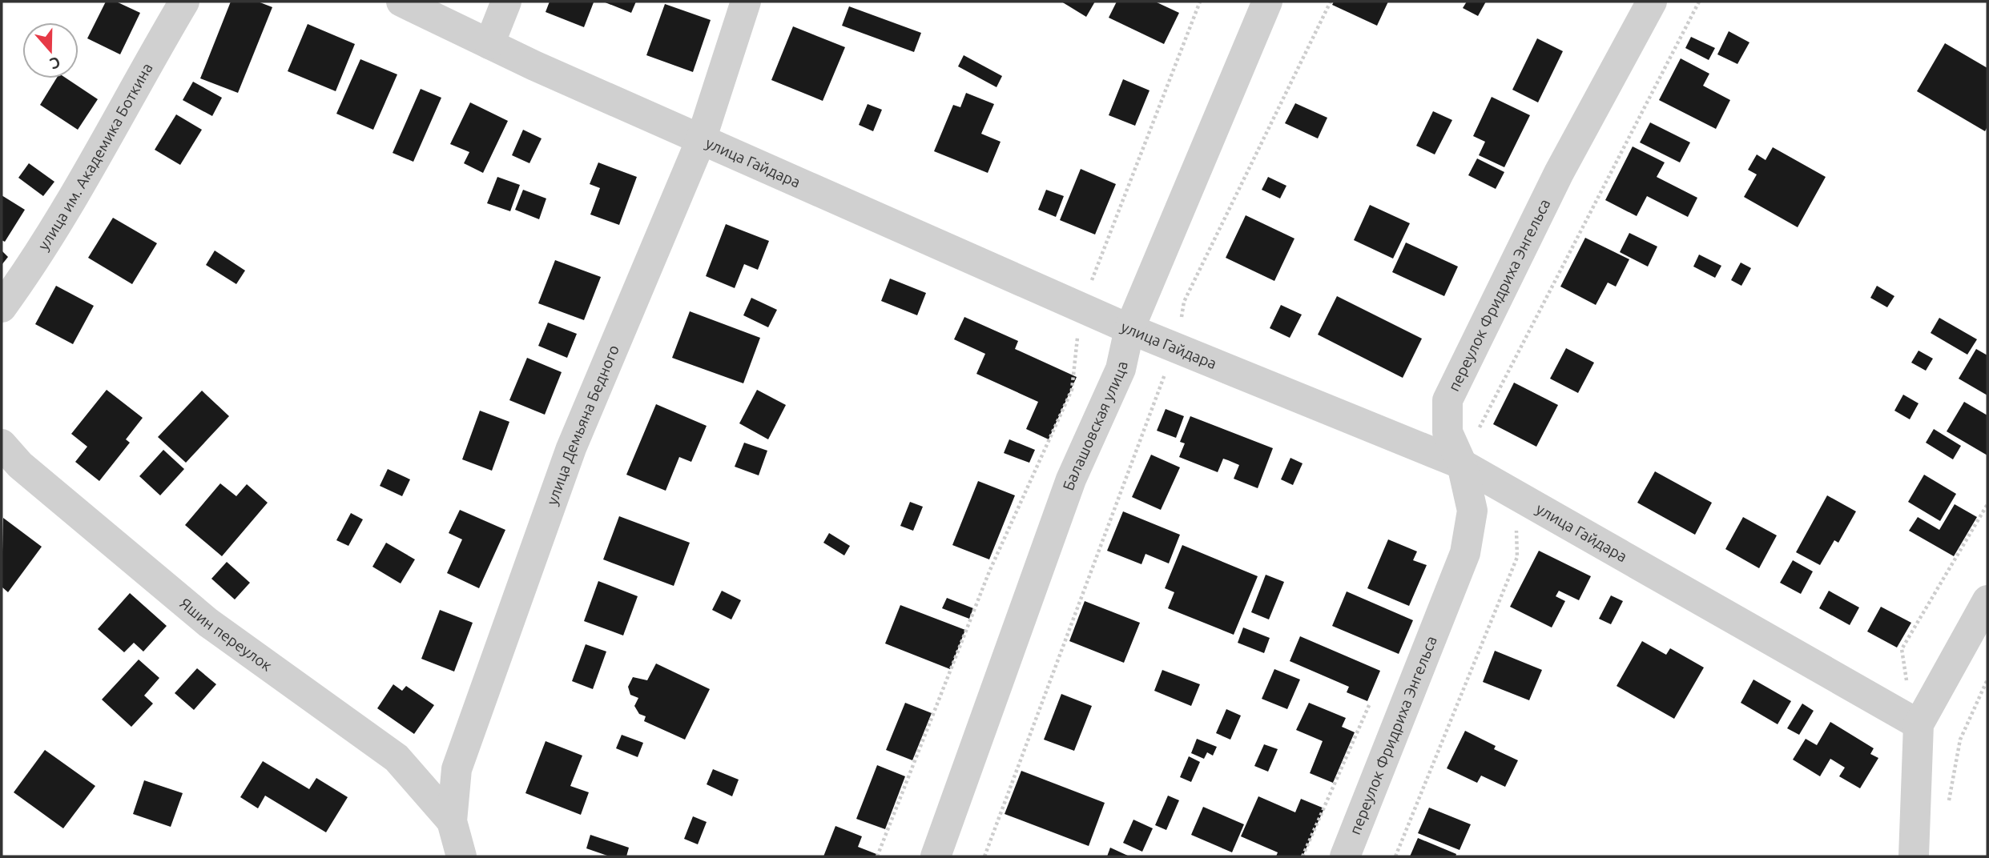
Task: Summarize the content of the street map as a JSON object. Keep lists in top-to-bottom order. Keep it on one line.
{"streets":{"street":["улица им. Академика Боткина","улица Гайдара","переулок Фридриха Энгельса","улица Демьяна Бедного","Балашовская улица","Яшин переулок"]},"crossings":[["улица Гайдара","переулок Фридриха Энгельса"],["улица Гайдара","улица Демьяна Бедного"],["улица Гайдара","Балашовская улица"],["улица Демьяна Бедного","Яшин переулок"]],"north":"bottom"}
